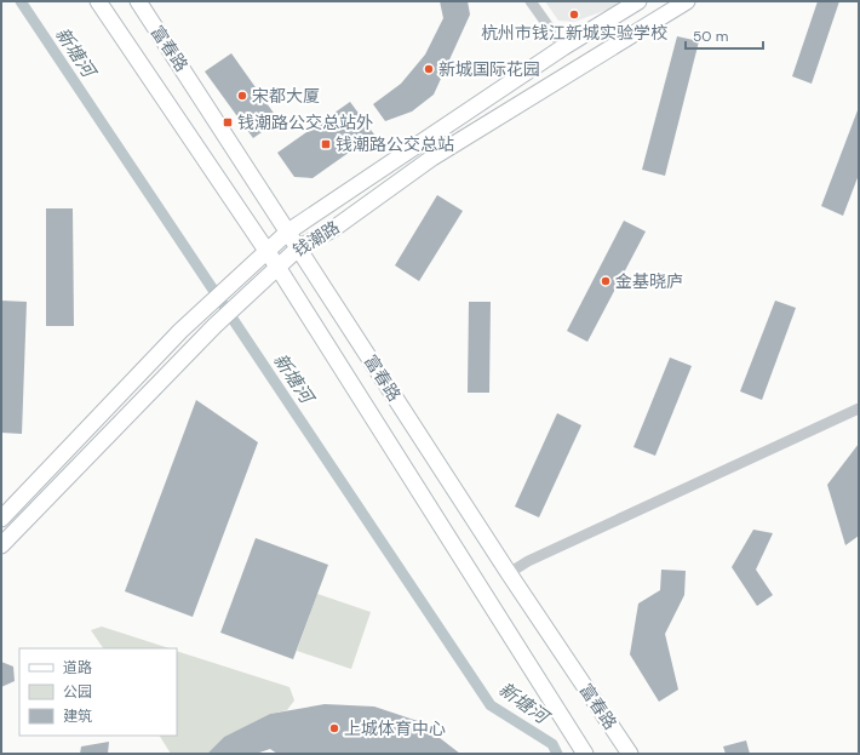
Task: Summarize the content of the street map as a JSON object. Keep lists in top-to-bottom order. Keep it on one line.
{"streets":{"main road":["富春路","钱潮路"]},"crossings":[["富春路","钱潮路"]],"water":["新塘河"],"places":{"other":["杭州市钱江新城实验学校","新城国际花园","宋都大厦","金基晓庐","上城体育中心"],"transit":["钱潮路公交总站外","钱潮路公交总站"]},"legend":["道路","公园","建筑"],"scale_bar":"50 m"}
